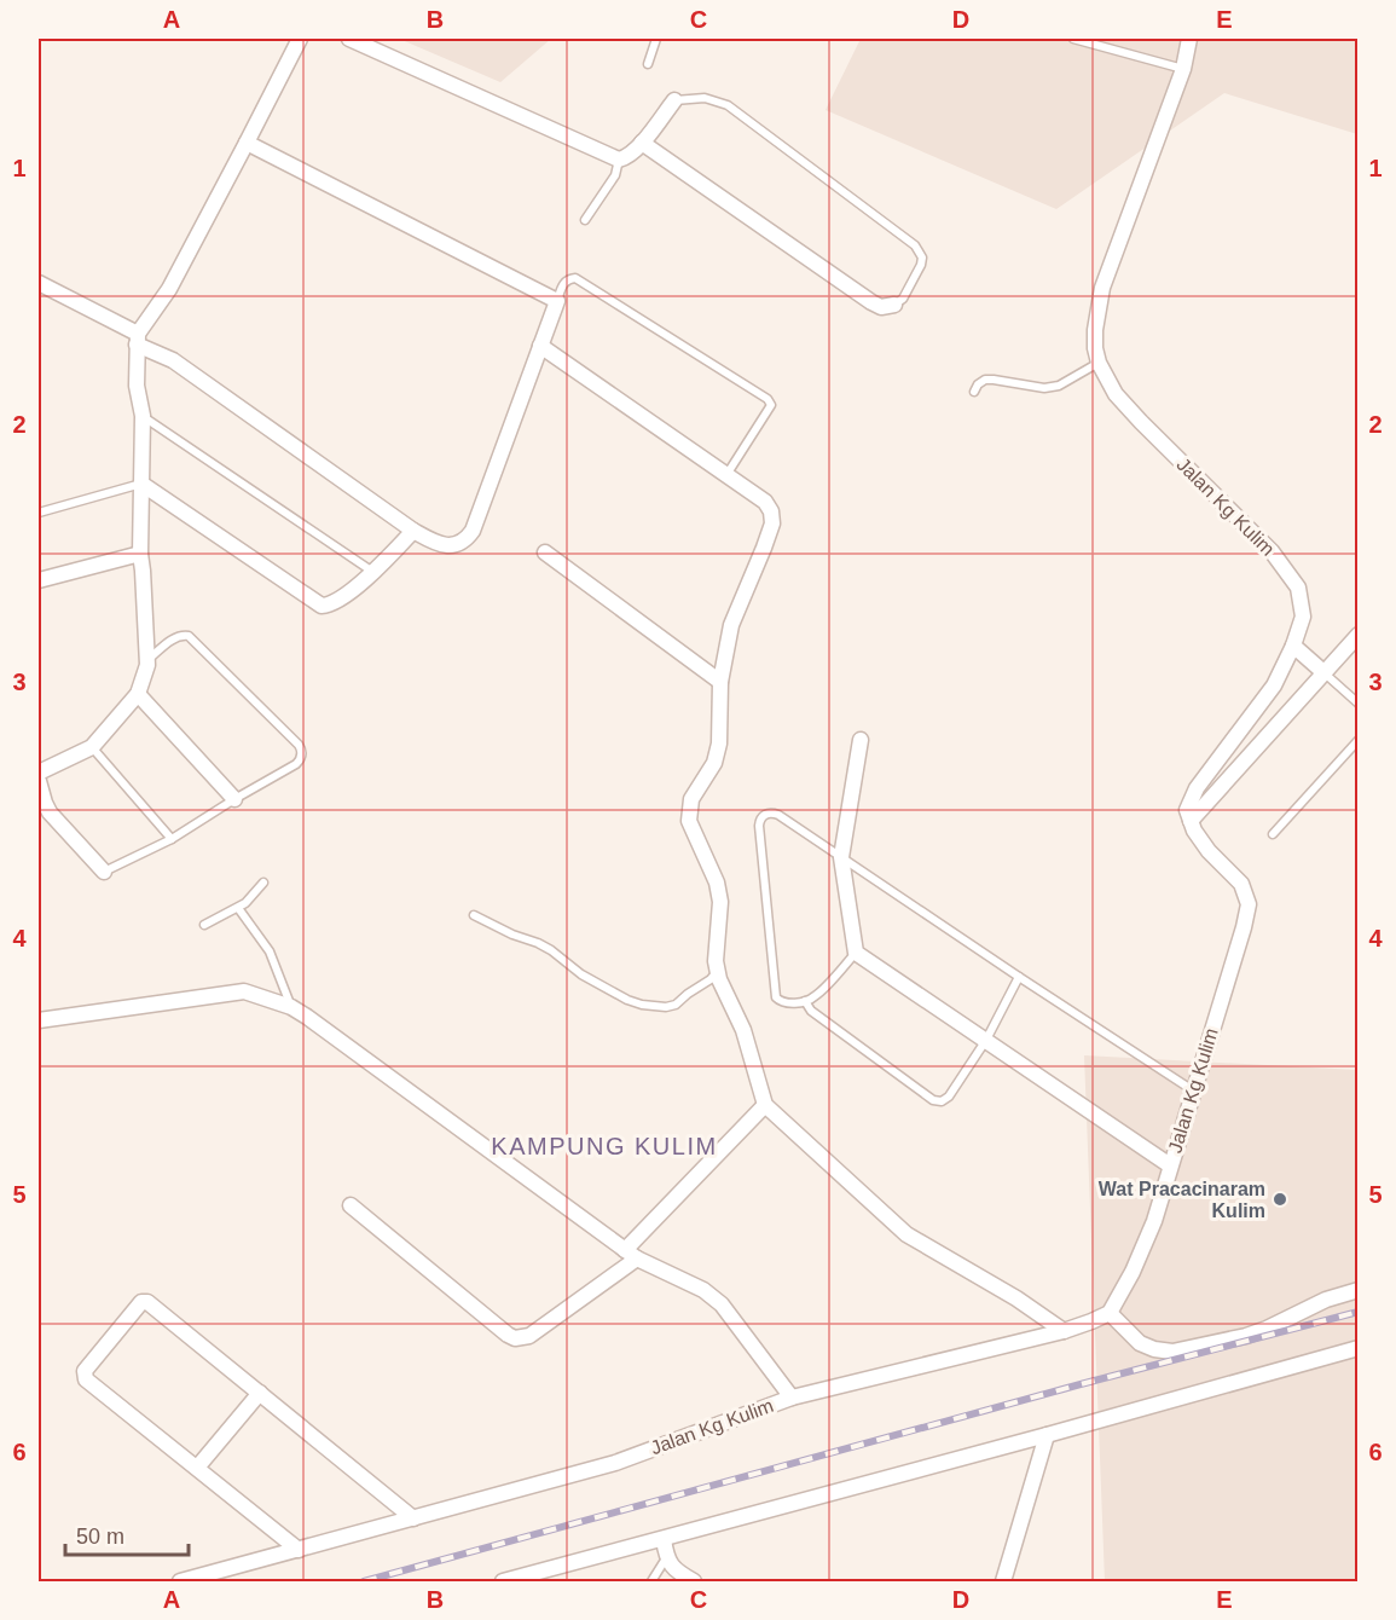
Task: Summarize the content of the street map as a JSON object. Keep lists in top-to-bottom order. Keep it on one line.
{"streets":{"street":["Jalan Kg Kulim"]},"districts":["KAMPUNG KULIM"],"places":["Wat Pracacinaram Kulim"],"scale_bar":"50 m","grid":{"columns":["A","B","C","D","E"],"rows":["1","2","3","4","5","6"]}}
